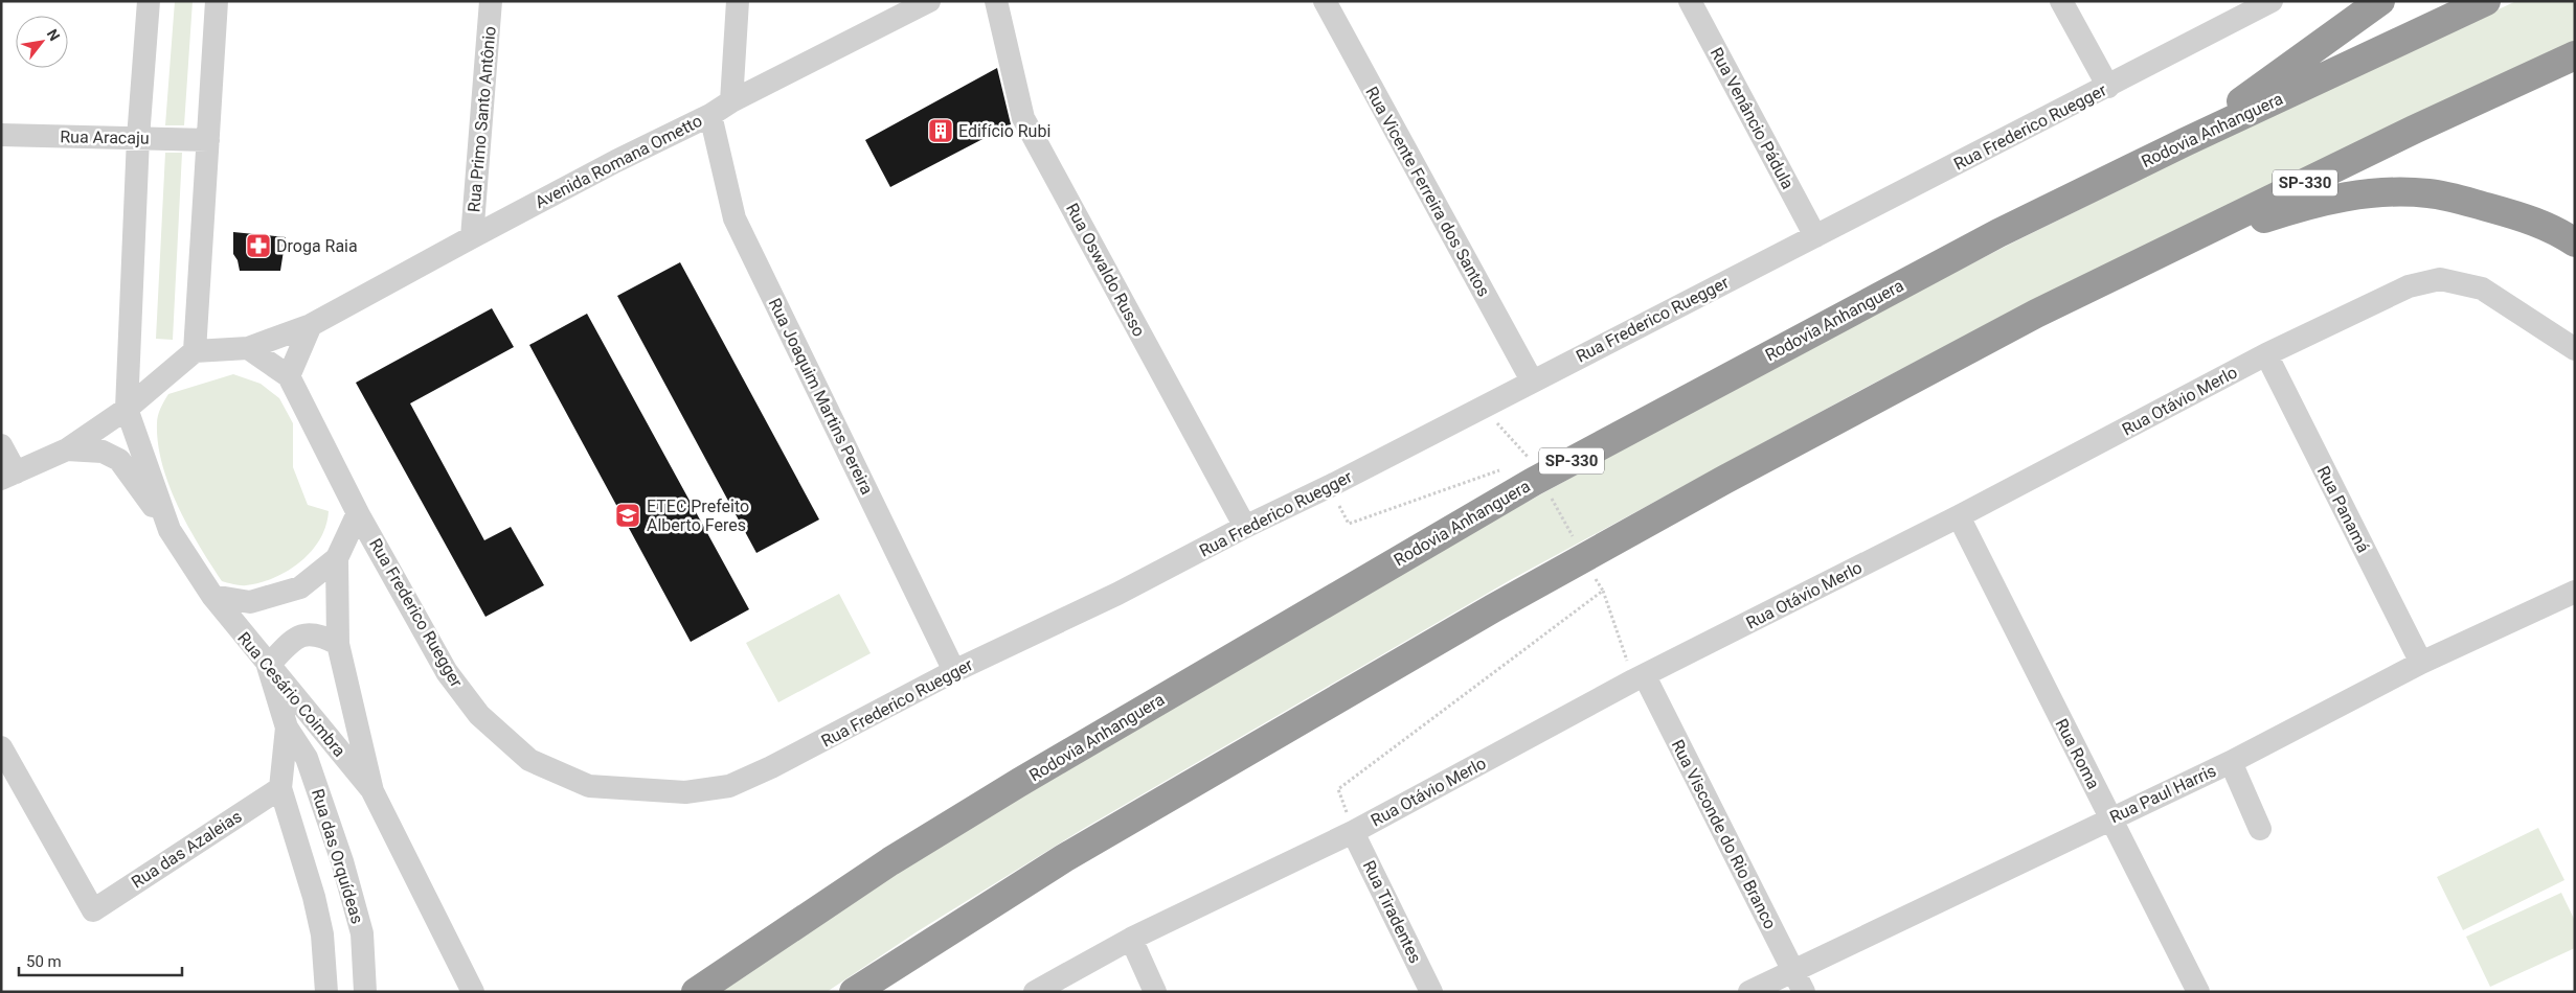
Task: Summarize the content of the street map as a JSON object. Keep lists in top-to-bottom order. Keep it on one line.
{"streets":{"highway":["Rodovia Anhanguera","SP-330"],"street":["Rua Venâncio Pádula","Rua Primo Santo Antônio","Rua Frederico Ruegger","Rua Aracaju","Avenida Romana Ometto","Rua Vicente Ferreira dos Santos","Rua Oswaldo Russo","Rua Joaquim Martins Pereira","Rua Otávio Merlo","Rua Panamá","Rua Cesário Coimbra","Rua Roma","Rua Paul Harris","Rua Visconde do Rio Branco","Rua das Azaleias","Rua das Orquídeas","Rua Tiradentes"]},"crossings":[["Rua Venâncio Pádula","Rua Frederico Ruegger"],["Rua Primo Santo Antônio","Avenida Romana Ometto"],["Rua Frederico Ruegger","Rua Vicente Ferreira dos Santos"],["Rua Frederico Ruegger","Rua Oswaldo Russo"],["Rua Frederico Ruegger","Rua Joaquim Martins Pereira"],["Avenida Romana Ometto","Rua Joaquim Martins Pereira"],["Rua Otávio Merlo","Rua Panamá"],["Rua Otávio Merlo","Rua Roma"],["Rua Otávio Merlo","Rua Visconde do Rio Branco"],["Rua Otávio Merlo","Rua Tiradentes"],["Rua Panamá","Rua Paul Harris"],["Rua Cesário Coimbra","Rua das Orquídeas"],["Rua Roma","Rua Paul Harris"],["Rua Paul Harris","Rua Visconde do Rio Branco"],["Rua das Azaleias","Rua das Orquídeas"]],"places":{"building":["Edifício Rubi"],"pharmacy":["Droga Raia"],"school or university":["ETEC Prefeito Alberto Feres"]},"scale_bar":"50 m","north":"top right"}
